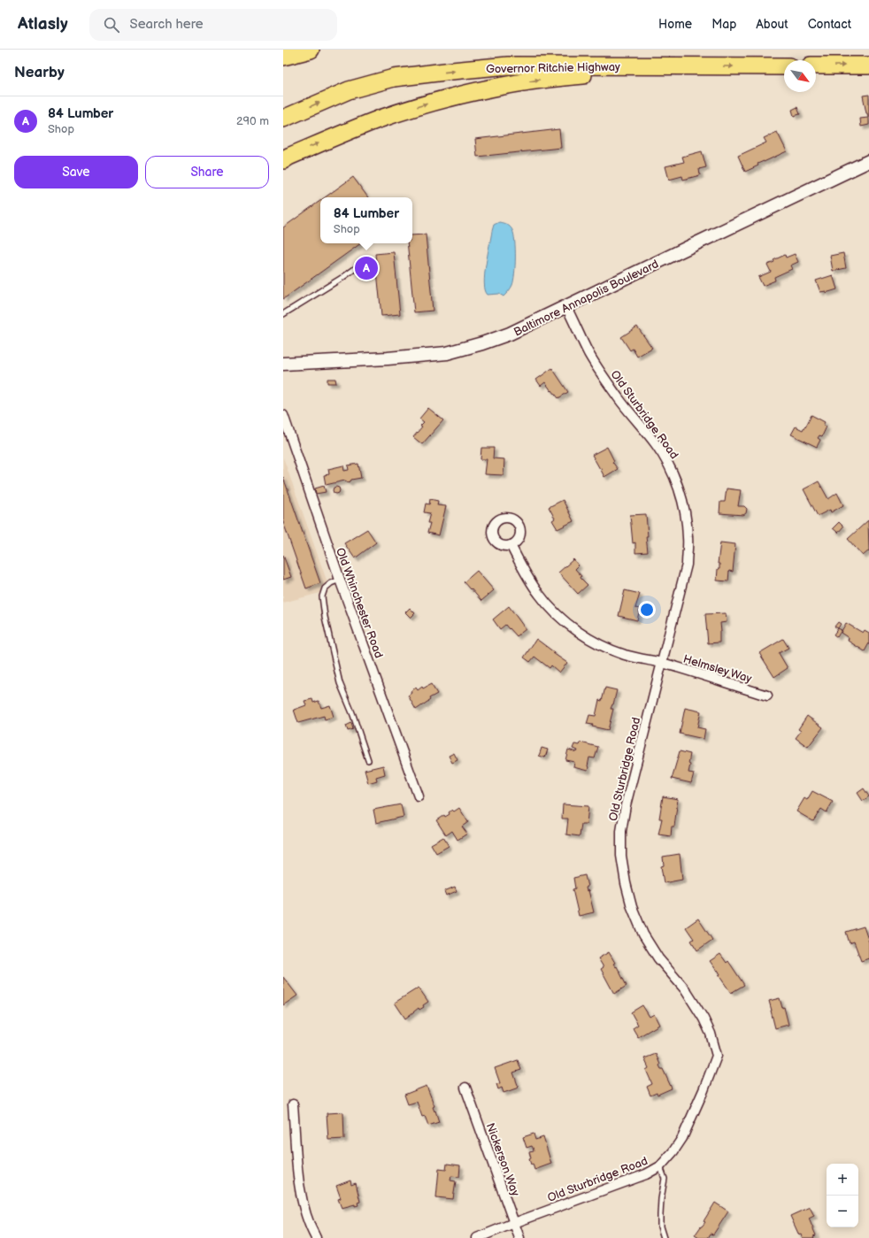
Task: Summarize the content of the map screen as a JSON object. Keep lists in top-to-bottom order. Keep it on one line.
{"streets":{"highway":["Governor Ritchie Highway"],"street":["Baltimore Annapolis Boulevard","Old Sturbridge Road","Old Whinchester Road","Helmsley Way","Nickerson Way"]},"crossings":[["Baltimore Annapolis Boulevard","Old Sturbridge Road"],["Old Sturbridge Road","Helmsley Way"],["Old Sturbridge Road","Nickerson Way"]],"north":"bottom right","page":{"header":"Atlasly","search":"Search here","nav":["Home","Map","About","Contact"],"heading":"Nearby","list":[{"mark":"A","name":"84 Lumber","note":"Shop","value":"290 m"}],"buttons":["Save","Share"],"popup":["84 Lumber","Shop"],"pins":"A","map_buttons":["+","−"]}}
